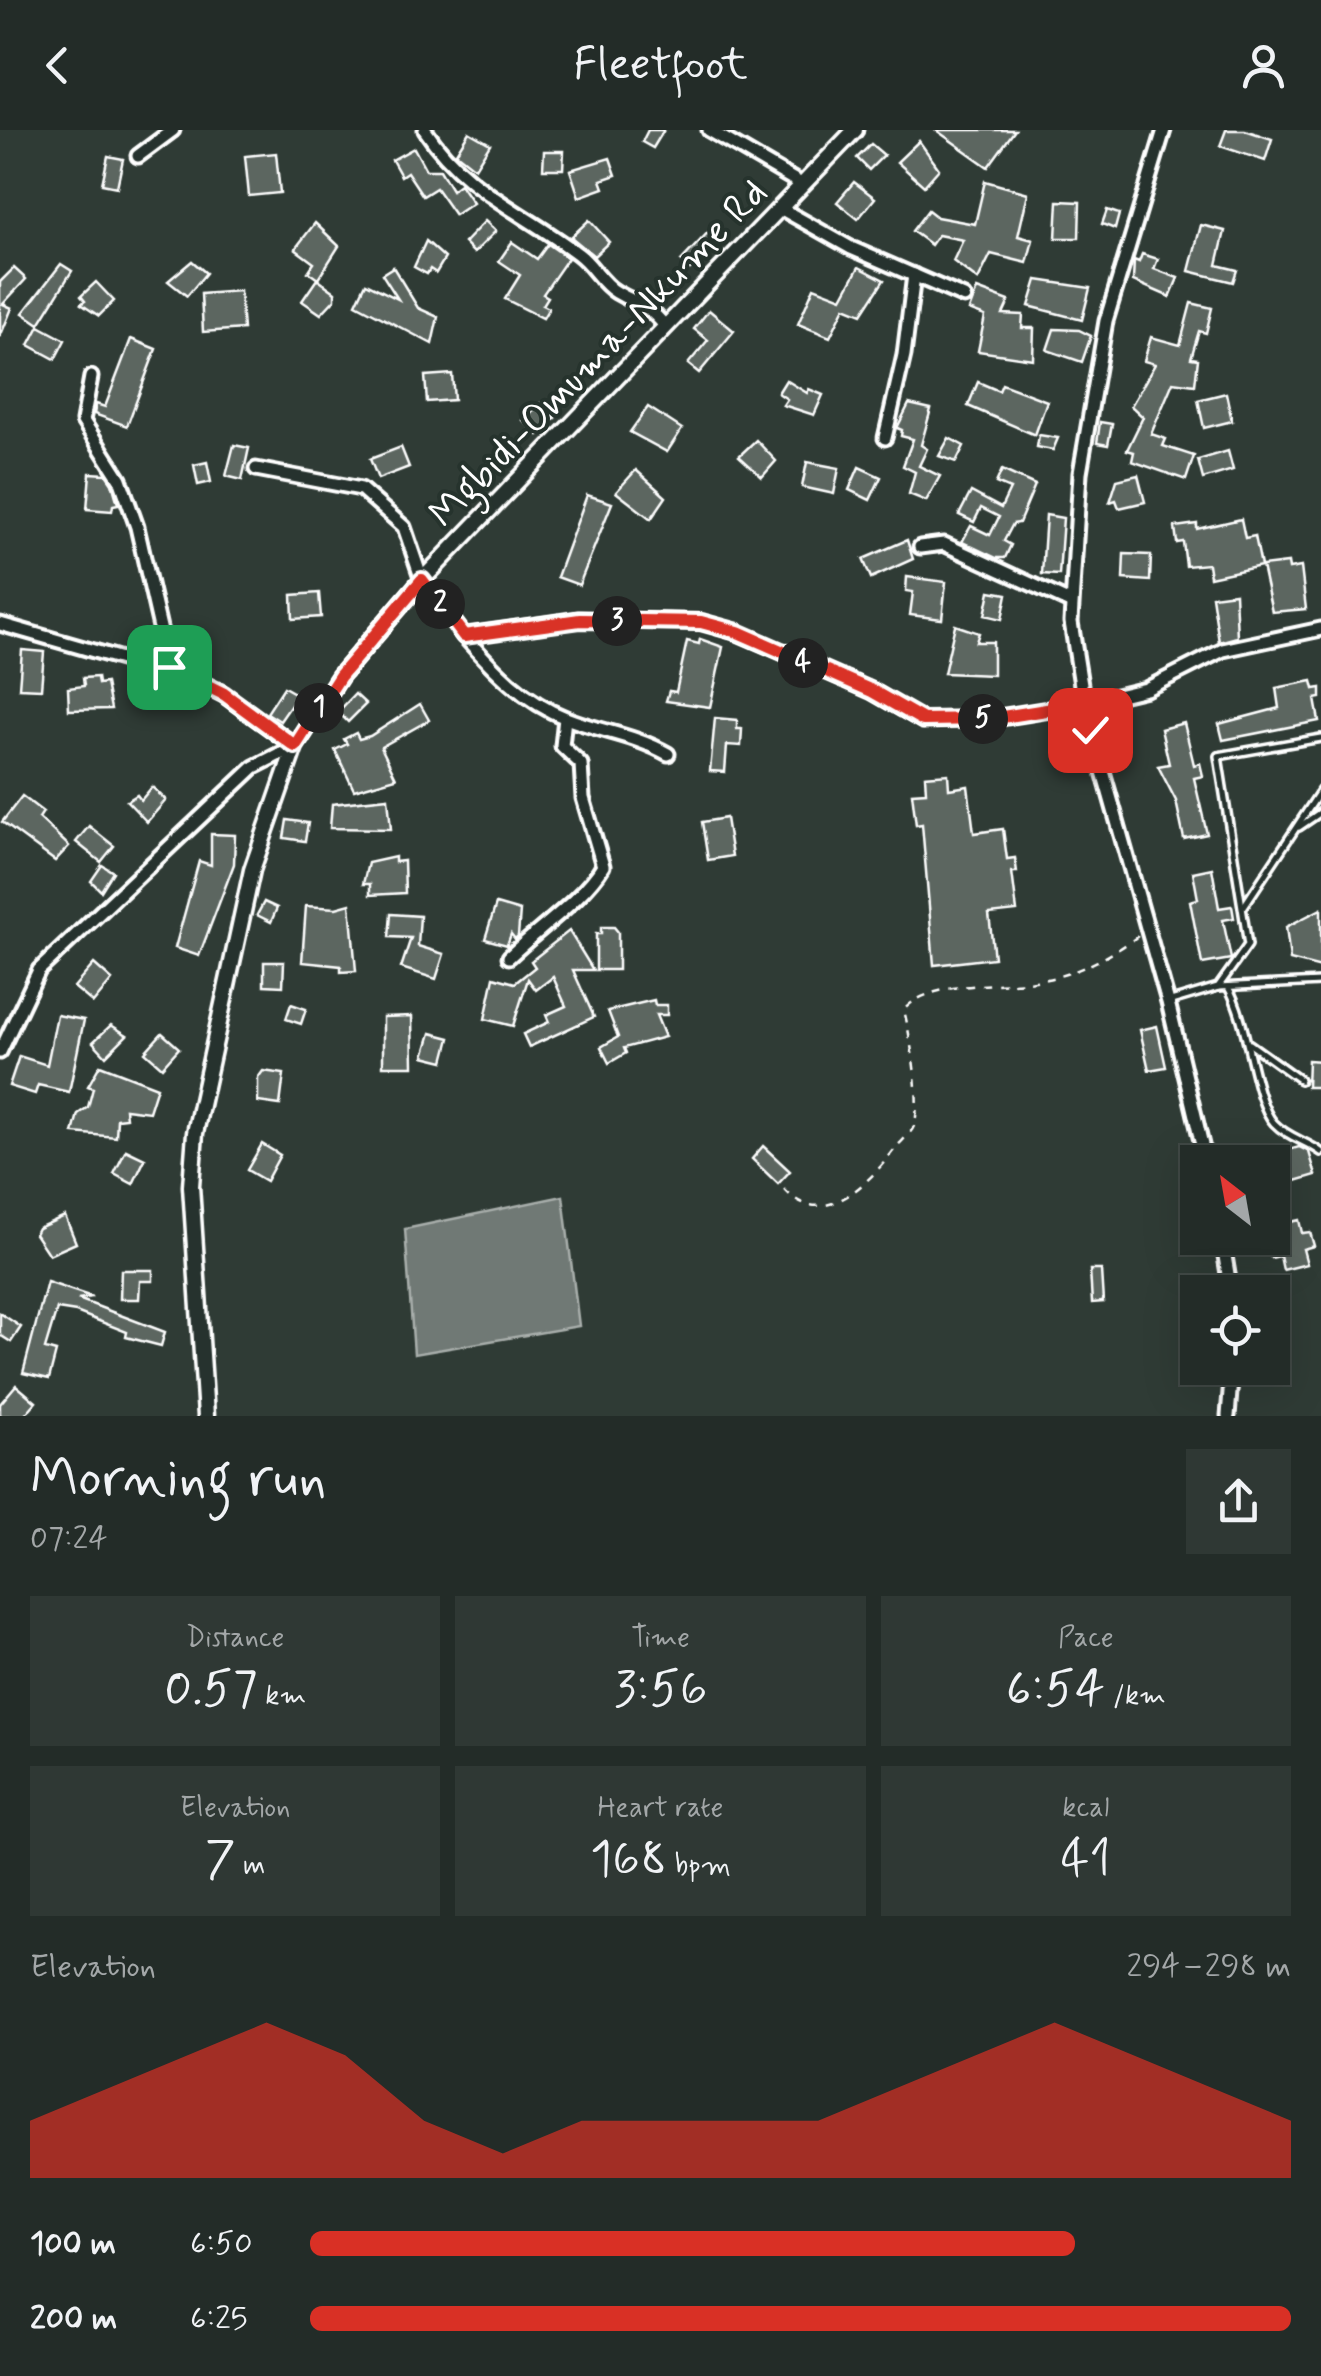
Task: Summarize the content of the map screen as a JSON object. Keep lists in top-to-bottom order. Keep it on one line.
{"streets":{"street":["Mgbidi-Omuma-Nkume Rd"]},"north":"top left","page":{"header":"Fleetfoot","pins":["2","3","4","1","5"],"heading":["Morning run","07:24"],"stats":[["Distance","0.57 km"],["Time","3:56"],["Pace","6:54 /km"],["Elevation","7 m"],["Heart rate","168 bpm"],["kcal","41"]],"chart":["Elevation","294–298 m"],"list":[{"name":"100 m","note":"6:50"},{"name":"200 m","note":"6:25"}]}}
